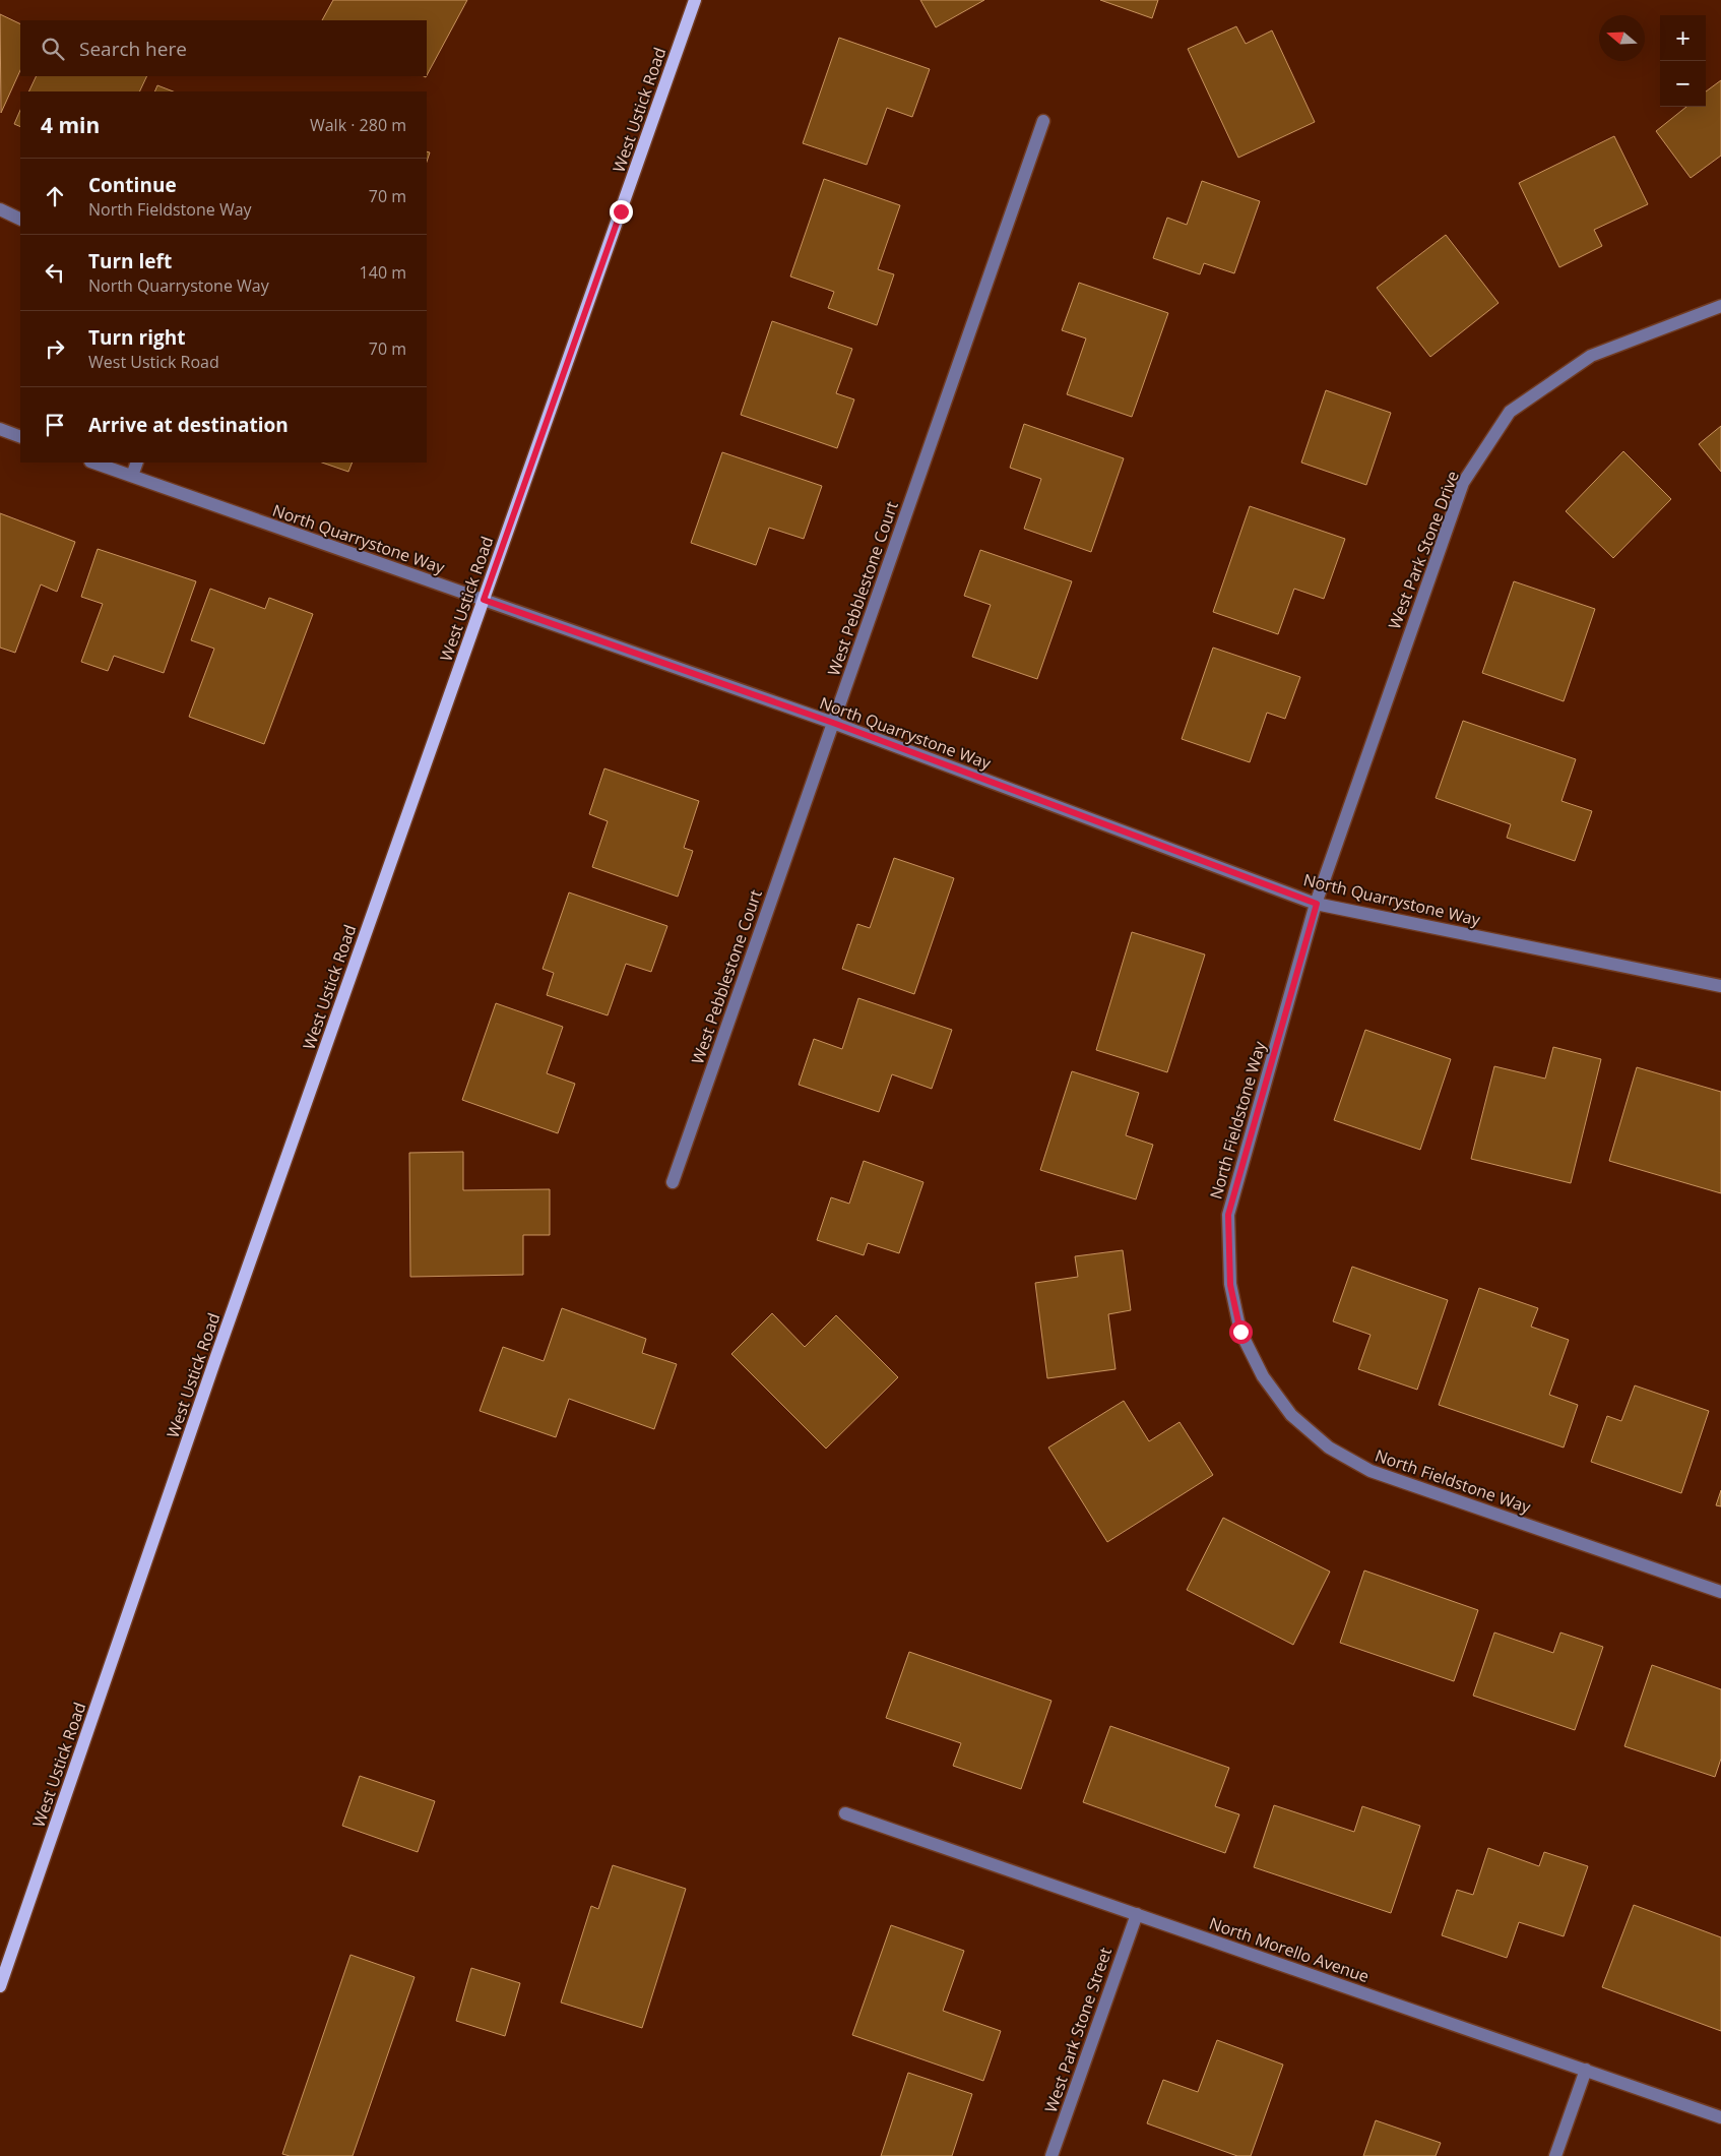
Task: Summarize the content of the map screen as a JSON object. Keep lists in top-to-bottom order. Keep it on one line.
{"streets":{"main road":["West Ustick Road"],"street":["North Quarrystone Way","West Park Stone Drive","West Pebblestone Court","North Fieldstone Way","North Morello Avenue","West Park Stone Street"]},"crossings":[["West Ustick Road","North Quarrystone Way"],["North Quarrystone Way","West Park Stone Drive"],["North Quarrystone Way","West Pebblestone Court"],["North Quarrystone Way","North Fieldstone Way"],["West Park Stone Drive","North Fieldstone Way"],["North Morello Avenue","West Park Stone Street"]],"north":"left","page":{"map_buttons":["+","−"],"search":"Search here","heading":["4 min","Walk · 280 m"],"list":[["Continue","North Fieldstone Way","70 m"],["Turn left","North Quarrystone Way","140 m"],["Turn right","West Ustick Road","70 m"],"Arrive at destination"]}}
